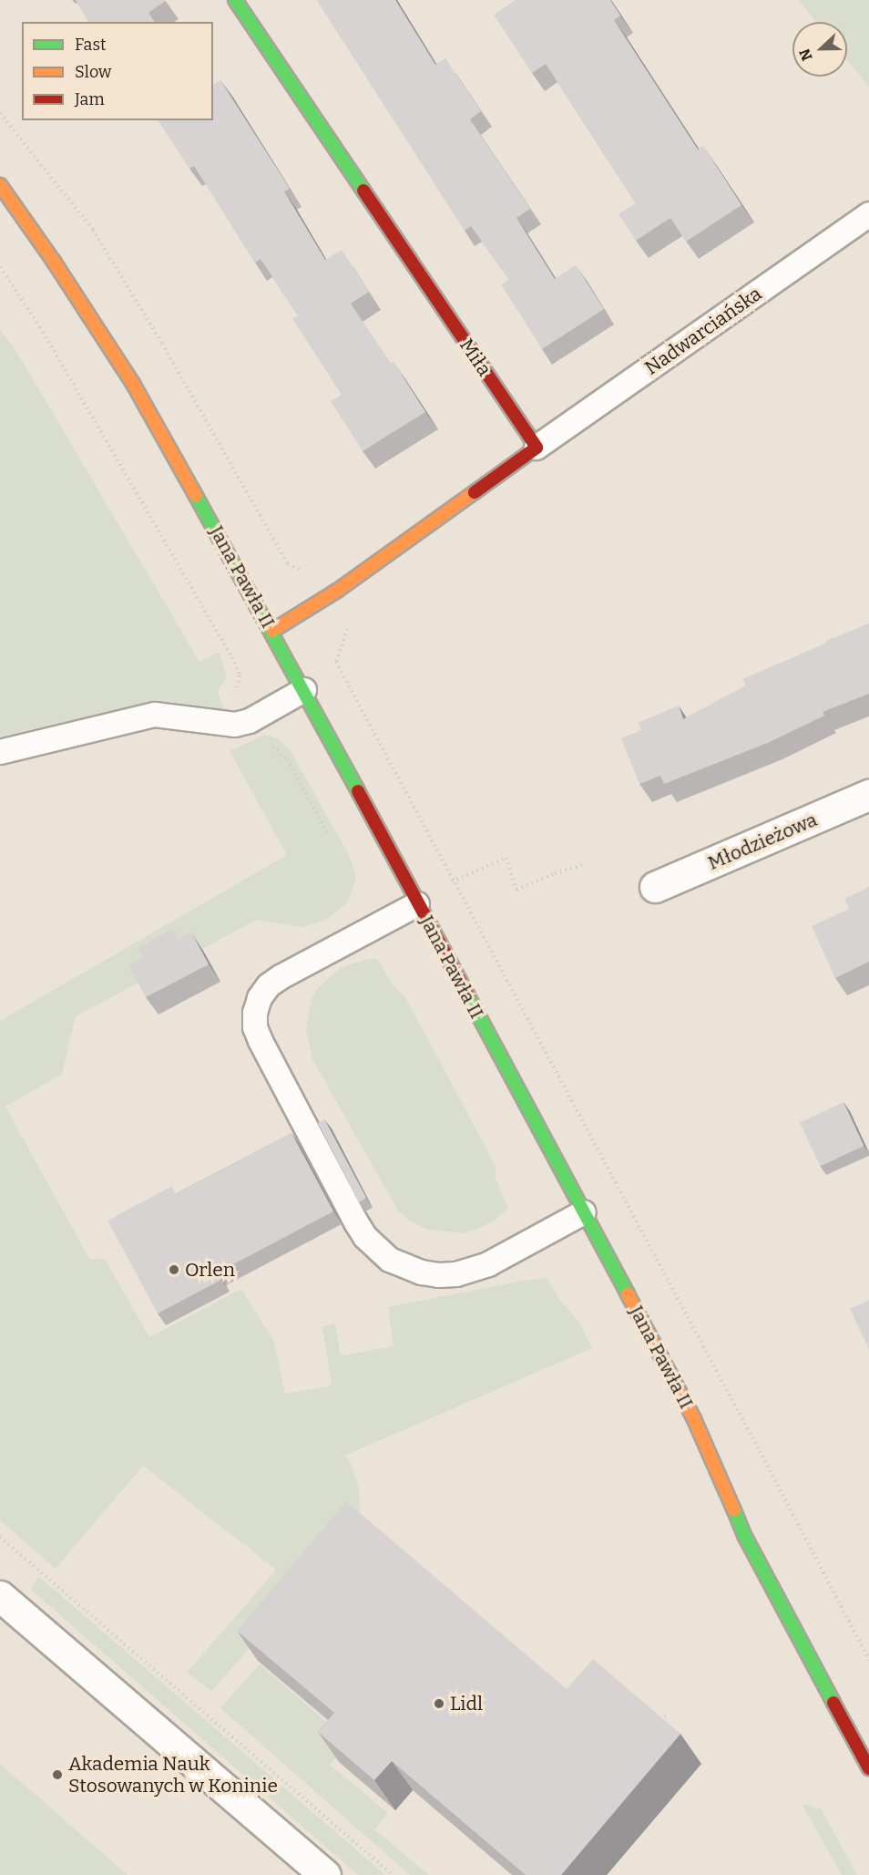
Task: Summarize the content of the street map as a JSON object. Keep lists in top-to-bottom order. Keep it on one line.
{"streets":{"main road":["Miła","Jana Pawła II"],"street":["Młodzieżowa"],"lane":["Nadwarciańska"]},"crossings":[["Nadwarciańska","Miła"]],"places":["Orlen","Lidl","Akademia Nauk Stosowanych w Koninie"],"legend":["Fast","Slow","Jam"],"north":"left"}
